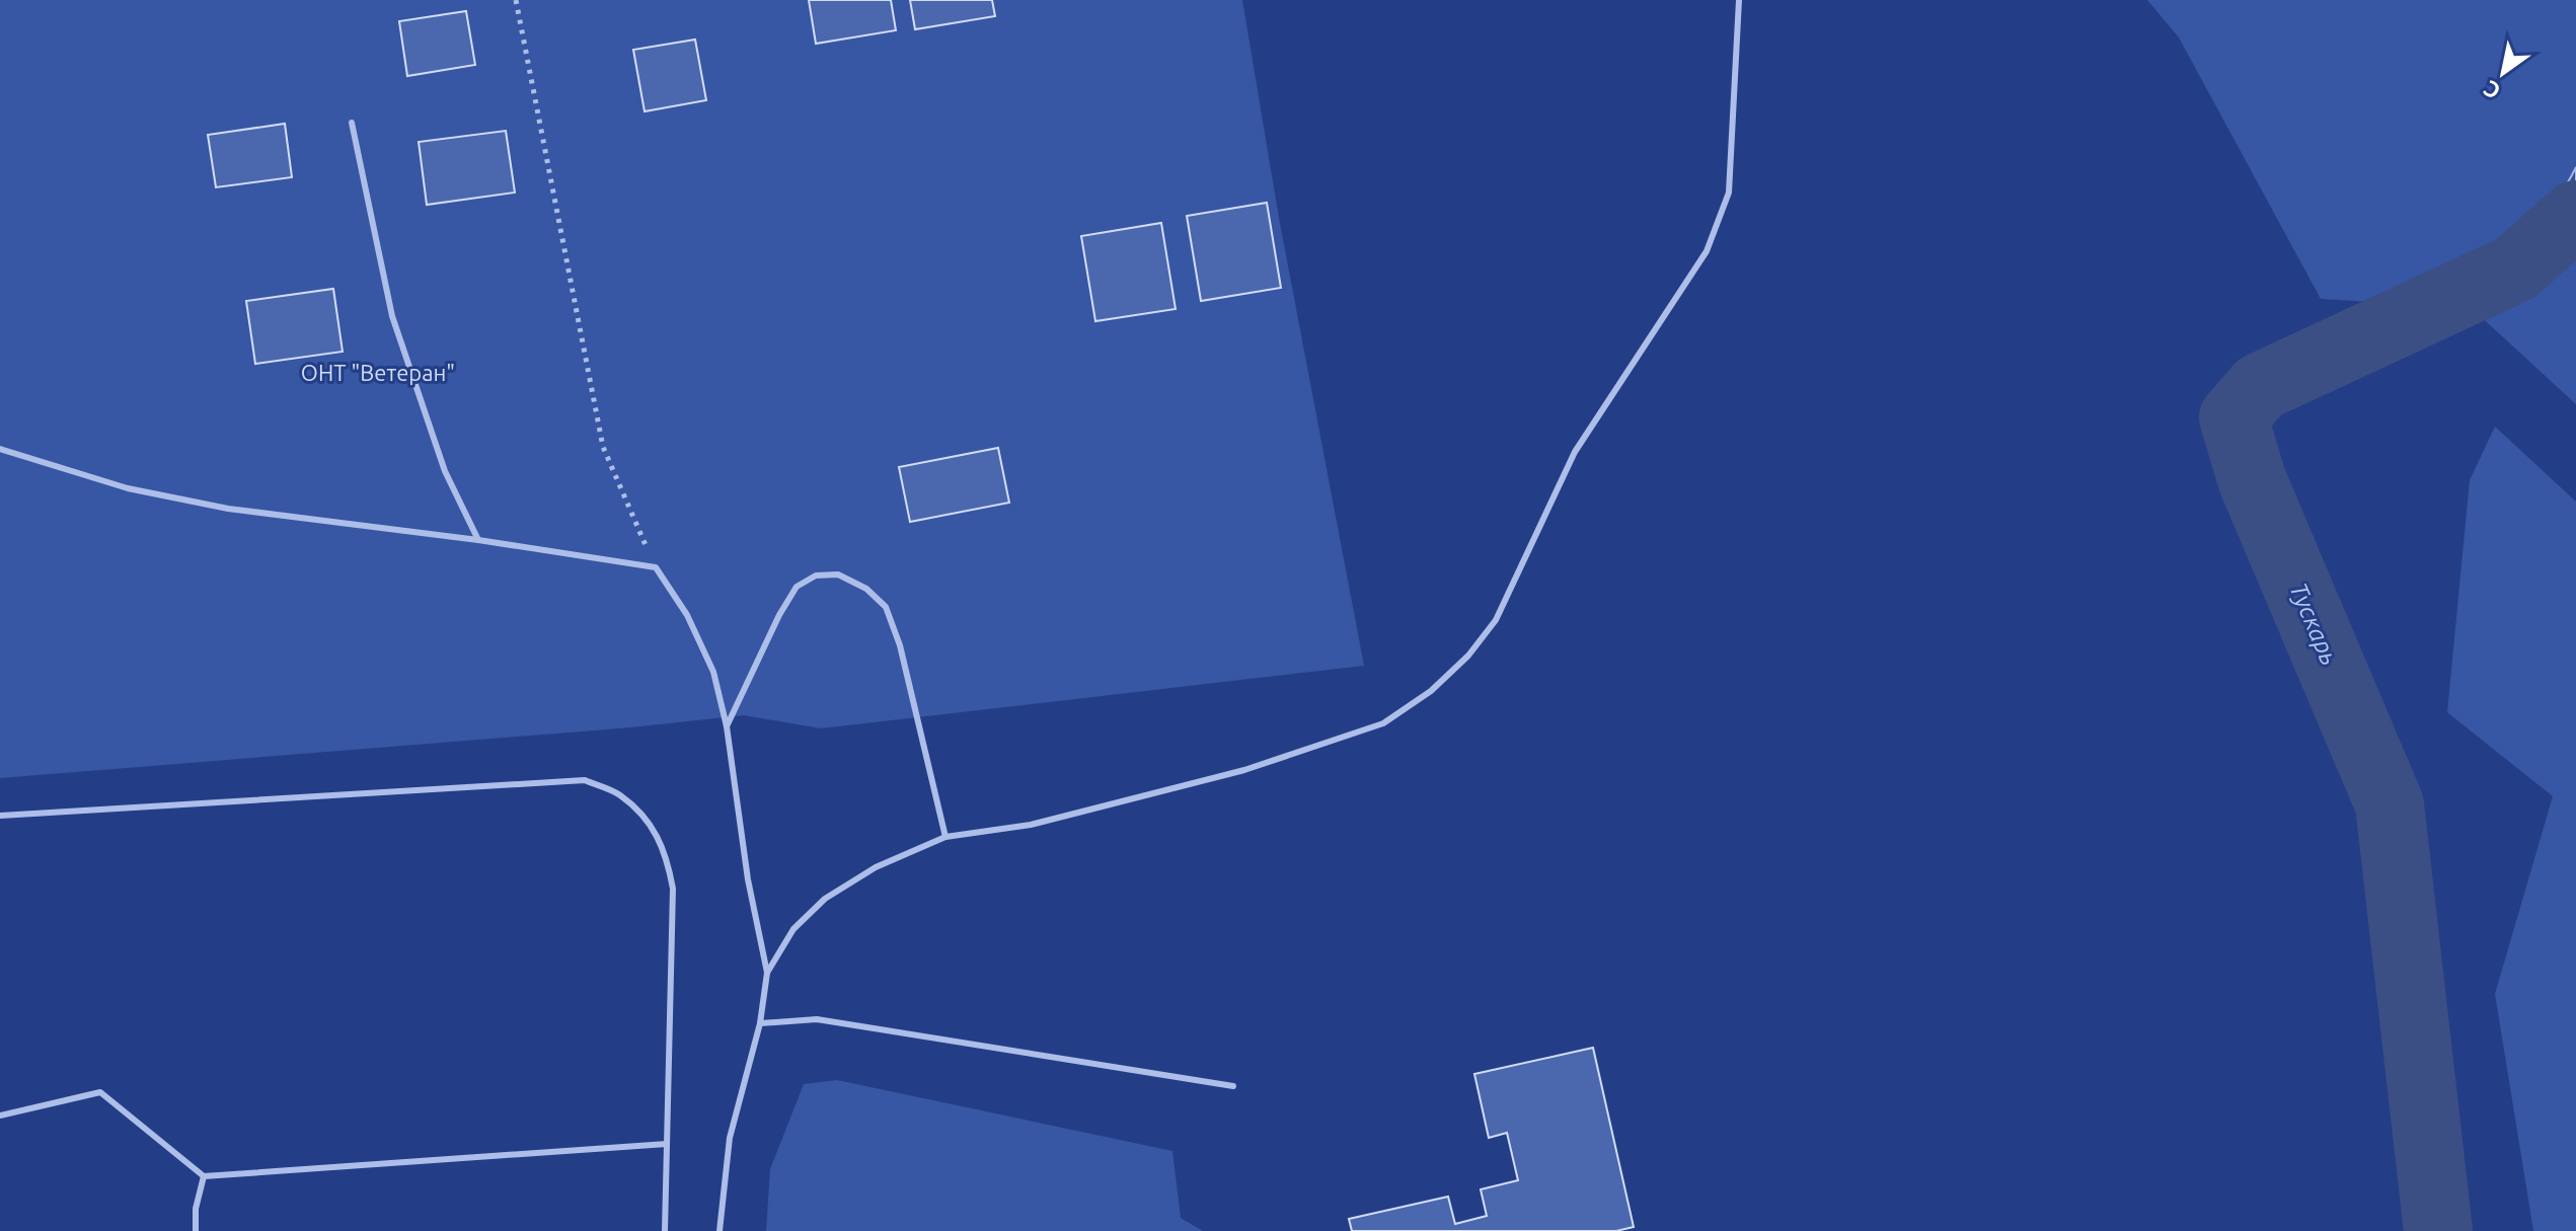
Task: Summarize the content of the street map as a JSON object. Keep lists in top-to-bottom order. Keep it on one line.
{"water":["Тускарь"],"parks":["ОНТ \"Ветеран\""],"north":"bottom left"}
